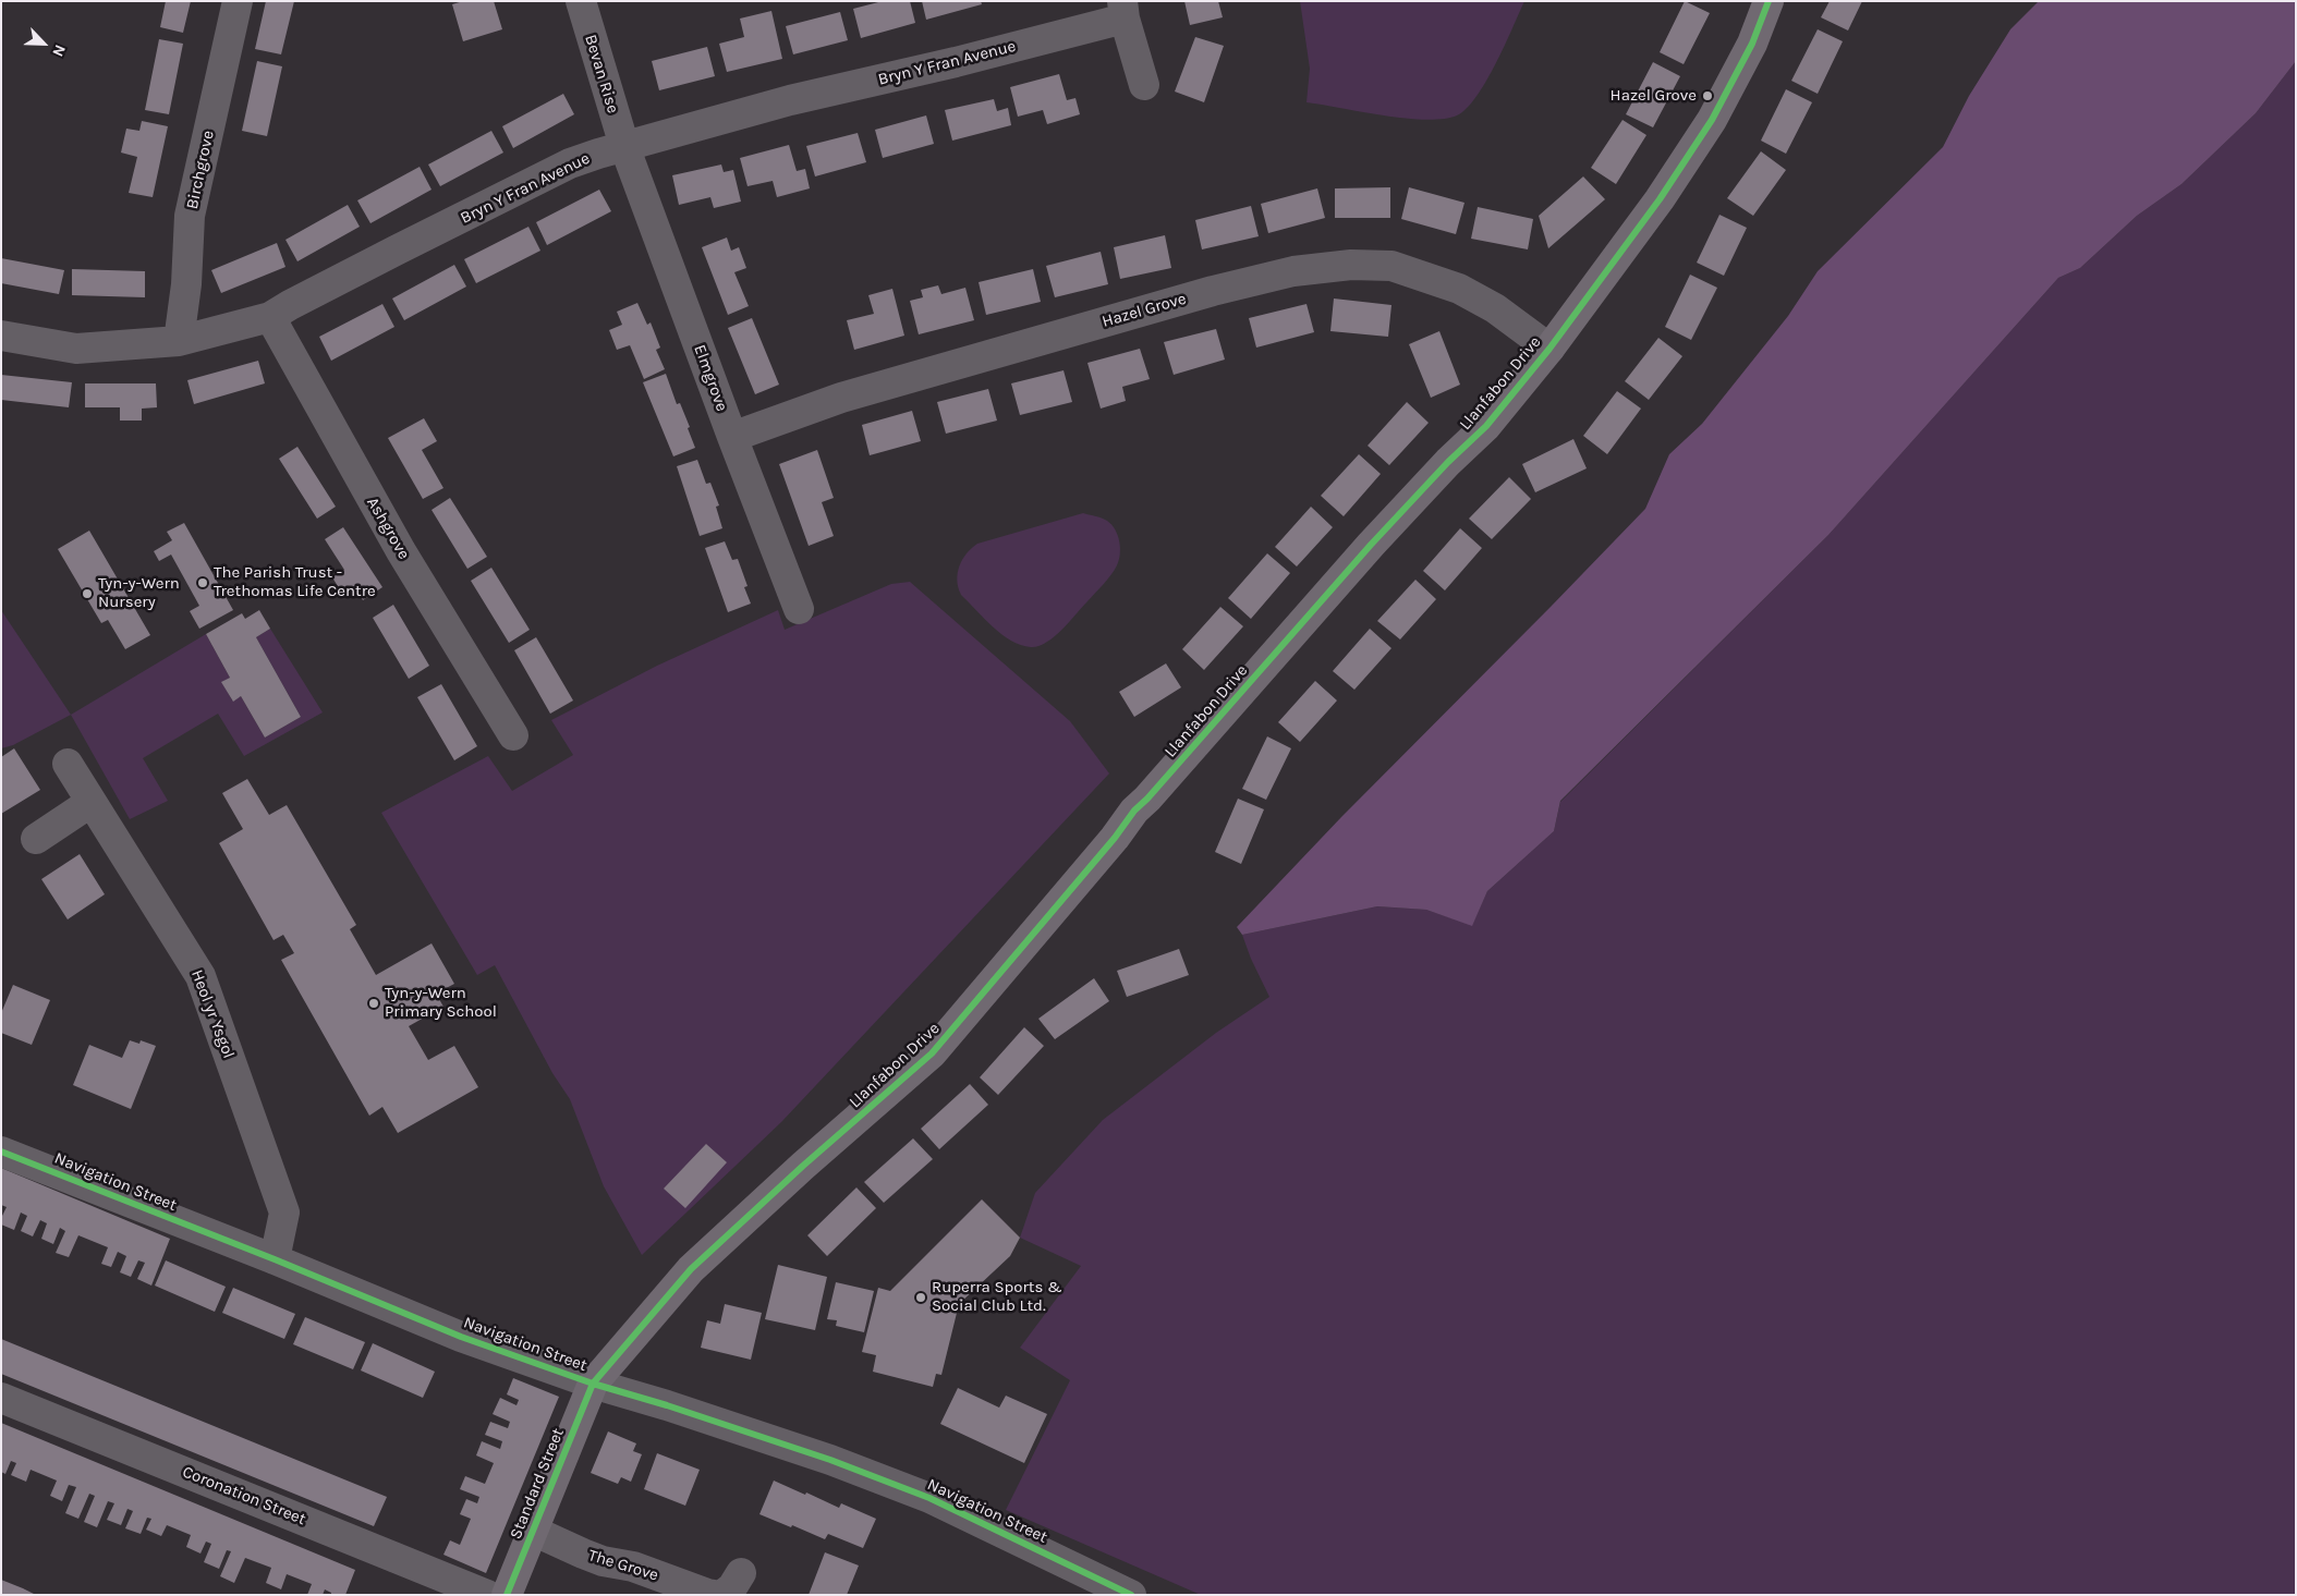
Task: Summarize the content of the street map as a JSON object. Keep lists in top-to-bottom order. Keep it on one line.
{"streets":{"street":["Bryn Y Fran Avenue","Bevan Rise","Birchgrove","Hazel Grove","Elmgrove","Llanfabon Drive","Ashgrove","Heol yr Ysgol","Navigation Street","Standard Street","Coronation Street","The Grove"]},"crossings":[["Bryn Y Fran Avenue","Bevan Rise"],["Bryn Y Fran Avenue","Birchgrove"],["Bryn Y Fran Avenue","Elmgrove"],["Bryn Y Fran Avenue","Ashgrove"],["Bevan Rise","Elmgrove"],["Hazel Grove","Elmgrove"],["Hazel Grove","Llanfabon Drive"],["Llanfabon Drive","Navigation Street"],["Llanfabon Drive","Standard Street"],["Heol yr Ysgol","Navigation Street"],["Navigation Street","Standard Street"],["Standard Street","The Grove"]],"places":["Hazel Grove","The Parish Trust - Trethomas Life Centre","Tyn-y-Wern Nursery","Tyn-y-Wern Primary School","Ruperra Sports & Social Club Ltd."],"north":"bottom right"}
